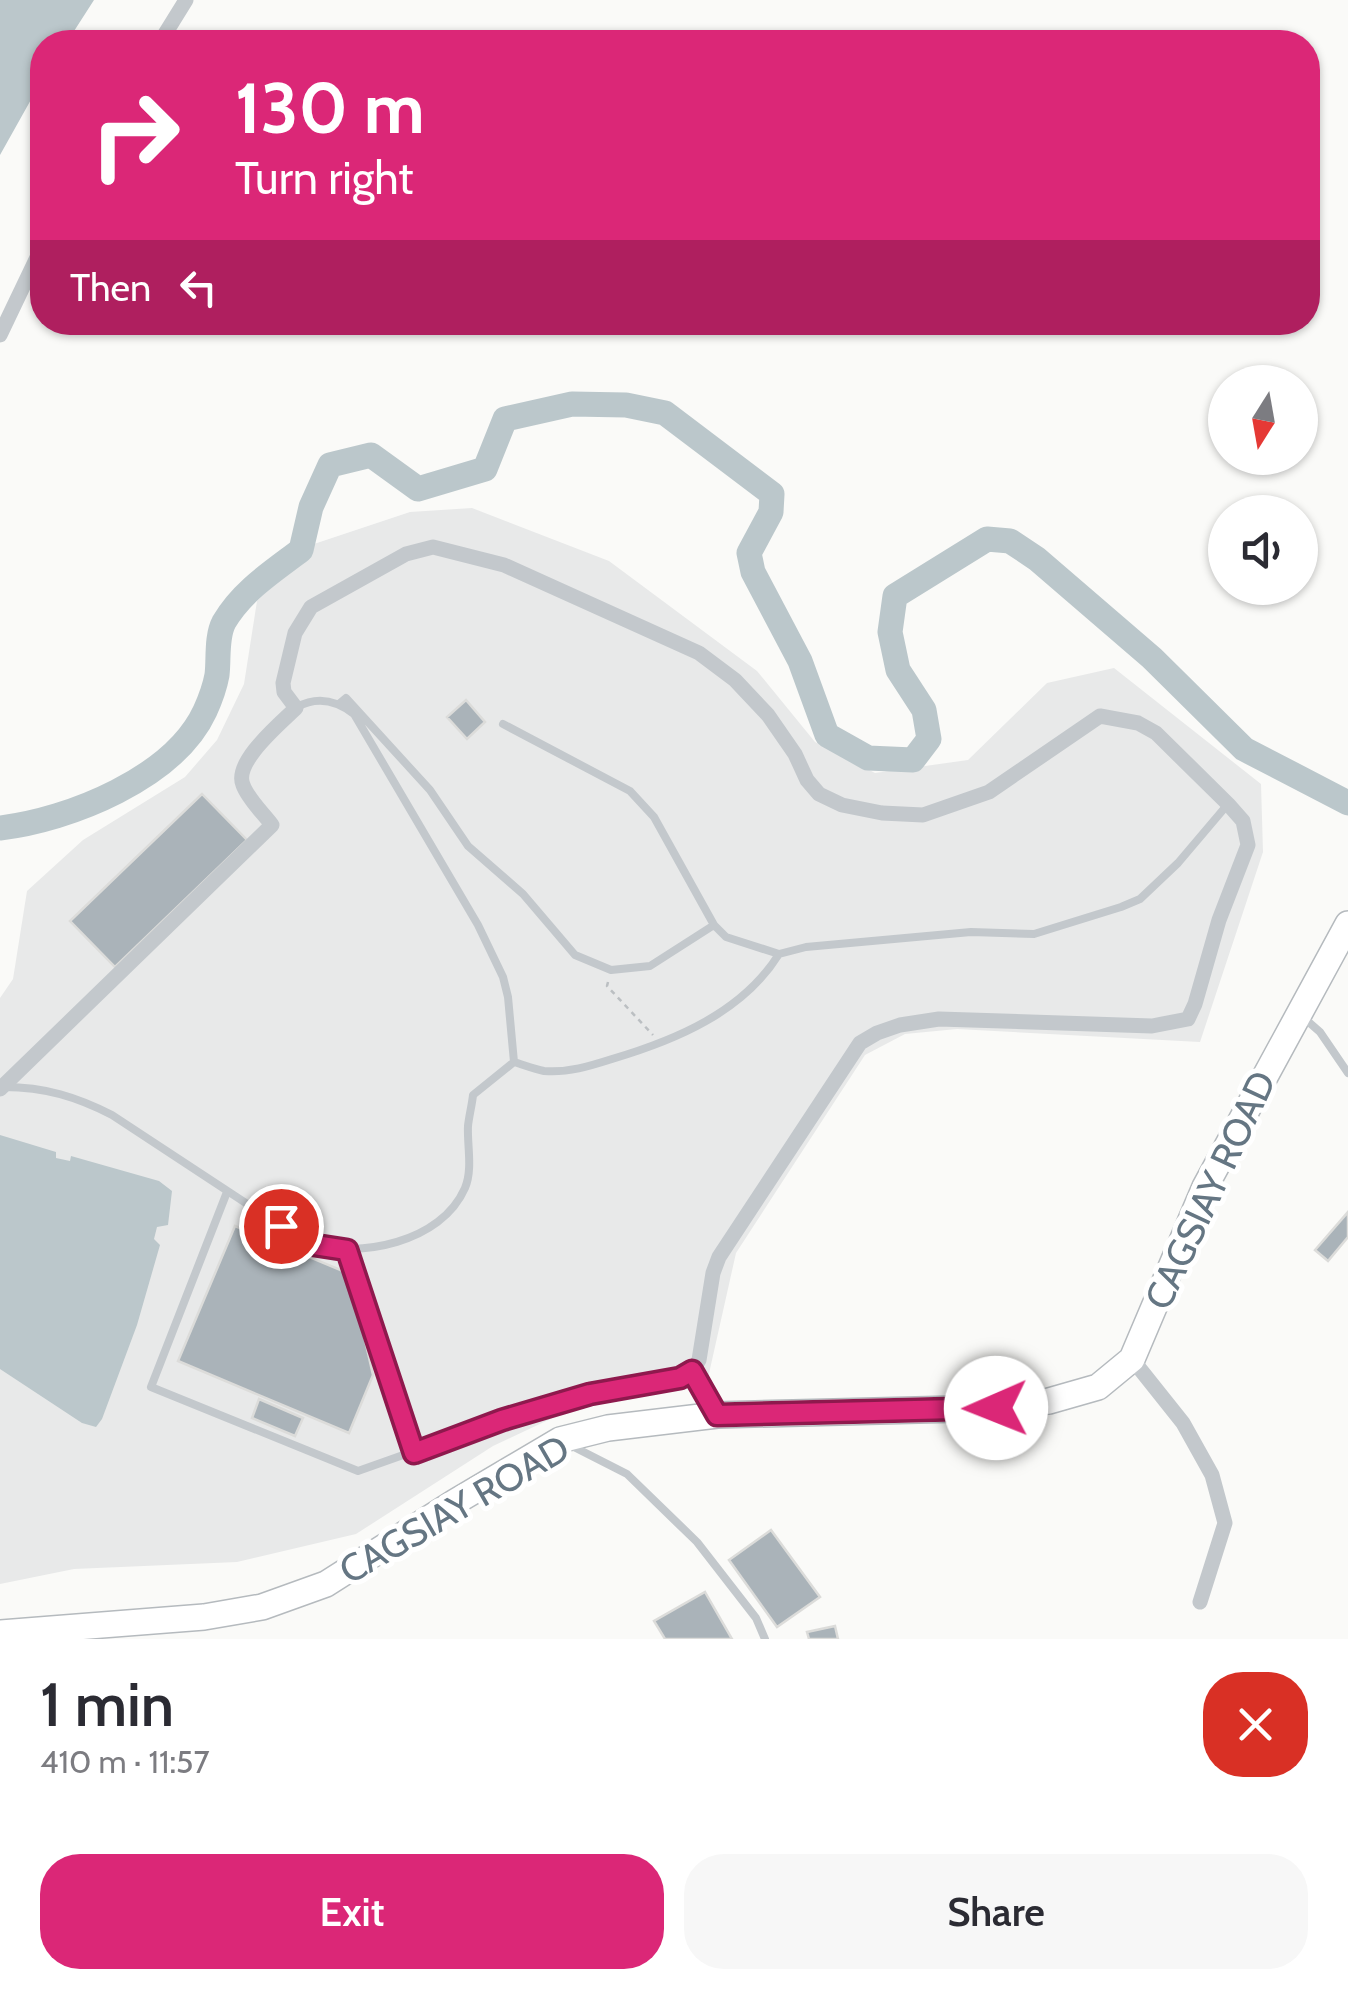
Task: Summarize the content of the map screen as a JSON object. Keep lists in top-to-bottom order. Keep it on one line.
{"streets":{"main road":["CAGSIAY ROAD"]},"north":"bottom","page":{"turn":["130 m","Turn right"],"then":"Then","heading":["1 min","410 m · 11:57"],"buttons":["Exit","Share"]}}
